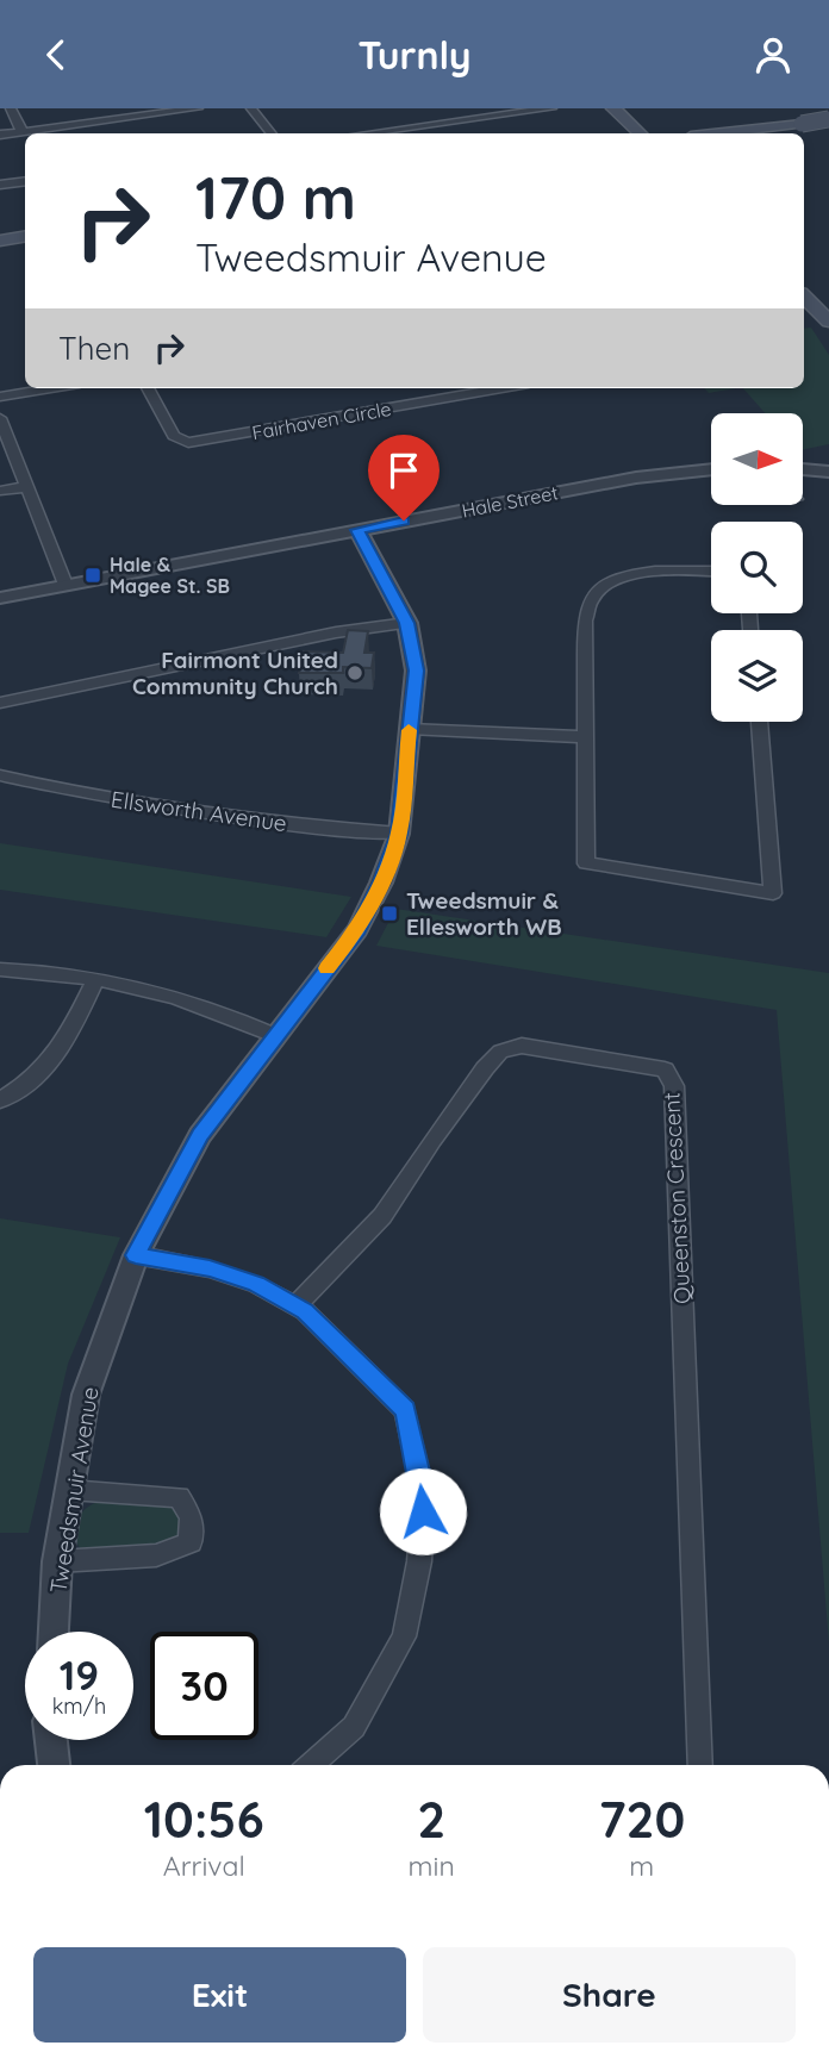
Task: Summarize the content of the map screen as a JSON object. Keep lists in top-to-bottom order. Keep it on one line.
{"streets":{"street":["Fairhaven Circle","Hale Street","Ellsworth Avenue","Queenston Crescent","Tweedsmuir Avenue"]},"crossings":[["Hale Street","Tweedsmuir Avenue"],["Ellsworth Avenue","Tweedsmuir Avenue"]],"places":{"transit":["Hale & Magee St. SB","Tweedsmuir & Ellesworth WB"],"other":["Fairmont United Community Church"]},"north":"right","page":{"header":"Turnly","turn":["170 m","Tweedsmuir Avenue"],"then":"Then","speed":"19 km/h","limit":"30","eta":["10:56","Arrival","2","min","720","m"],"buttons":["Exit","Share"]}}
